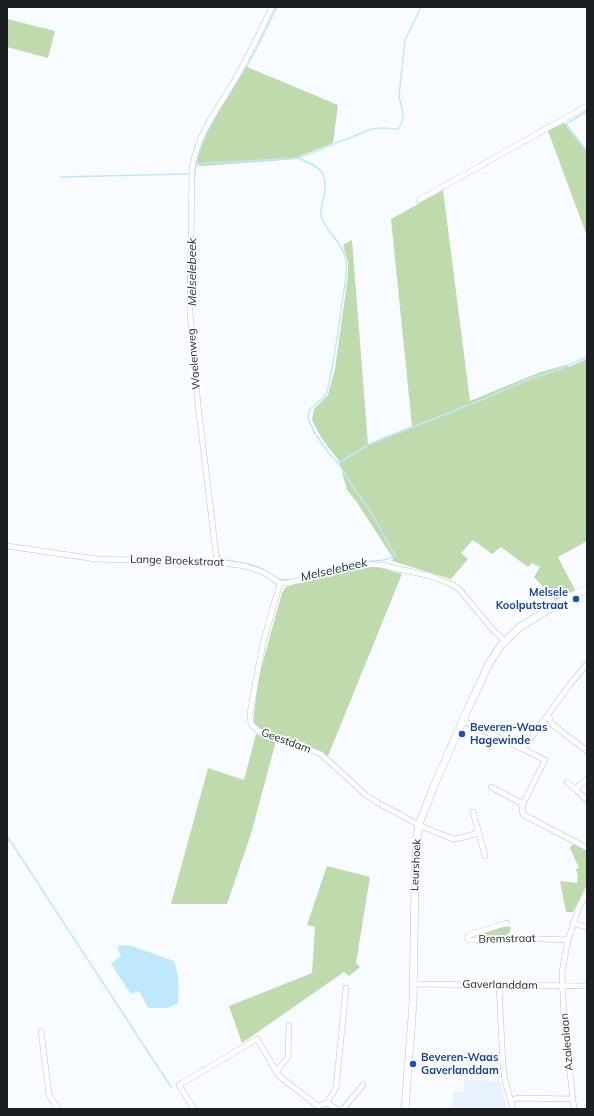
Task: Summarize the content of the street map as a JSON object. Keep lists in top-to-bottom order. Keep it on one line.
{"streets":{"street":["Waelenweg","Lange Broekstraat","Geestdam","Leurshoek","Bremstraat","Gaverlanddam","Azalealaan"]},"crossings":[["Waelenweg","Lange Broekstraat"],["Lange Broekstraat","Geestdam"],["Geestdam","Leurshoek"],["Leurshoek","Gaverlanddam"],["Gaverlanddam","Azalealaan"]],"water":["Melselebeek"],"places":["Melsele Koolputstraat","Beveren-Waas Hagewinde","Beveren-Waas Gaverlanddam"]}
